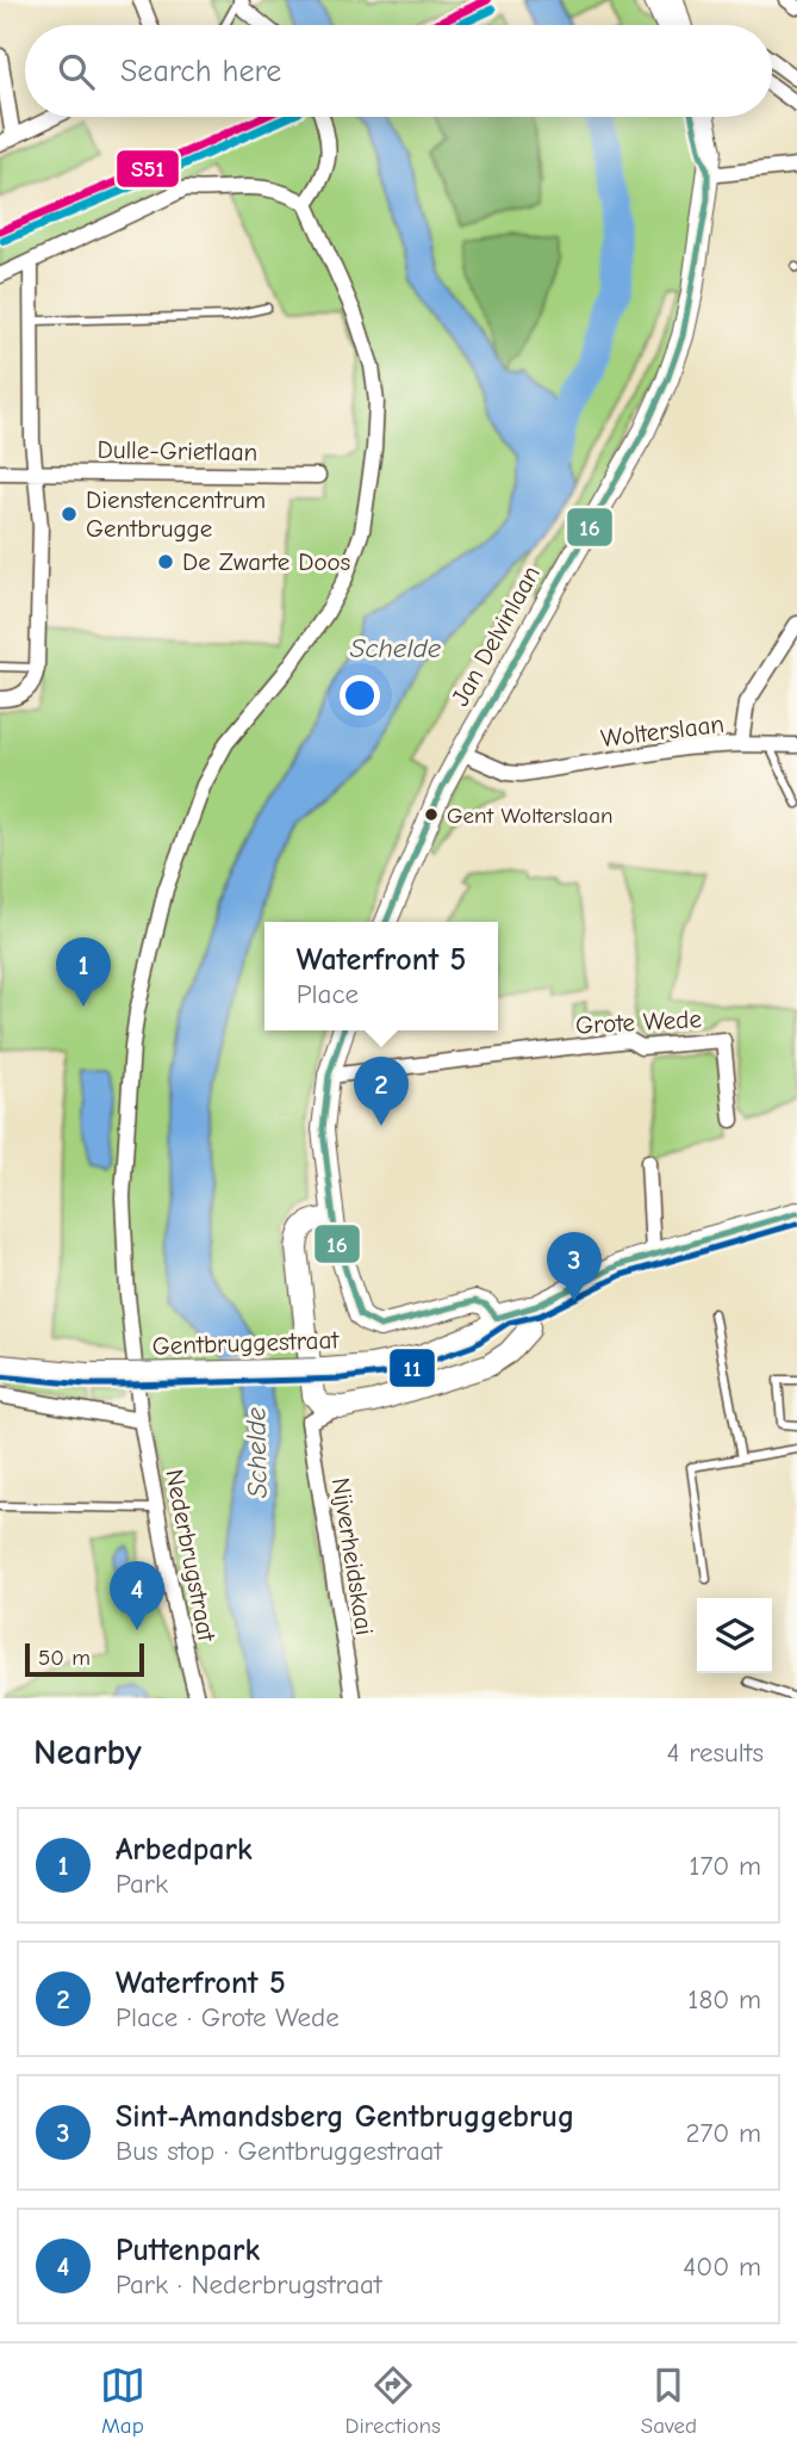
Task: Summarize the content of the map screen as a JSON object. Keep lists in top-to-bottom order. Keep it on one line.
{"streets":{"street":["Dulle-Grietlaan","Jan Delvinlaan","Wolterslaan","Grote Wede","Gentbruggestraat","Nederbrugstraat","Nijverheidskaai"]},"crossings":[["Jan Delvinlaan","Wolterslaan"],["Gentbruggestraat","Nederbrugstraat"]],"water":["Schelde"],"places":["Dienstencentrum Gentbrugge","De Zwarte Doos","Gent Wolterslaan"],"lines":["transit line S51","transit line 16","transit line 11"],"scale_bar":"50 m","page":{"search":"Search here","popup":["Waterfront 5","Place"],"pins":["1","2","3","4"],"scale":"50 m","heading":["Nearby","4 results"],"list":[{"mark":"1","name":"Arbedpark","note":"Park","value":"170 m"},{"mark":"2","name":"Waterfront 5","note":"Place · Grote Wede","value":"180 m"},{"mark":"3","name":"Sint-Amandsberg Gentbruggebrug","note":"Bus stop · Gentbruggestraat","value":"270 m"},{"mark":"4","name":"Puttenpark","note":"Park · Nederbrugstraat","value":"400 m"}],"nav":["Map","Directions","Saved"]}}
